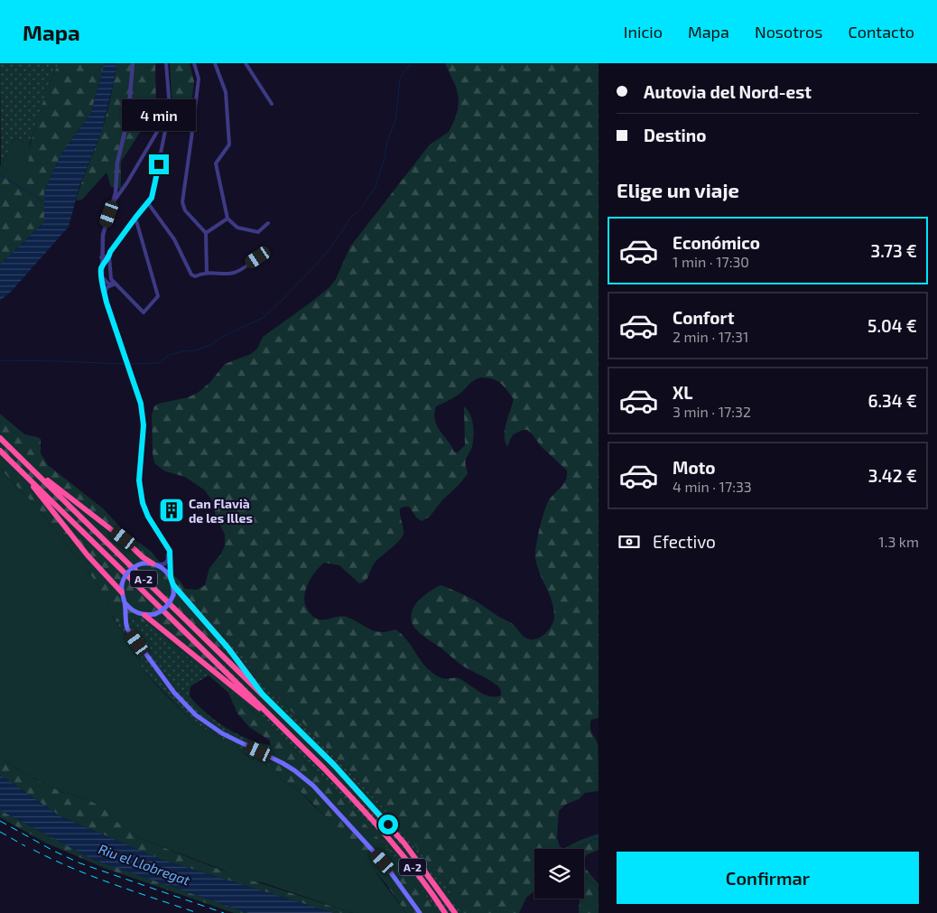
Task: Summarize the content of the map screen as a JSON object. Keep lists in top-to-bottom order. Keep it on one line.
{"streets":{"highway":["A-2"]},"water":["Riu el Llobregat"],"places":{"building":["Can Flavià de les Illes"]},"page":{"header":"Mapa","nav":["Inicio","Mapa","Nosotros","Contacto"],"banner":["Autovia del Nord-est","Destino"],"bubble":"4 min","heading":"Elige un viaje","list":[{"name":"Económico","note":"1 min · 17:30","value":"3.73 €"},{"name":"Confort","note":"2 min · 17:31","value":"5.04 €"},{"name":"XL","note":"3 min · 17:32","value":"6.34 €"},{"name":"Moto","note":"4 min · 17:33","value":"3.42 €"}],"pay":["Efectivo","1.3 km"],"buttons":"Confirmar"}}
